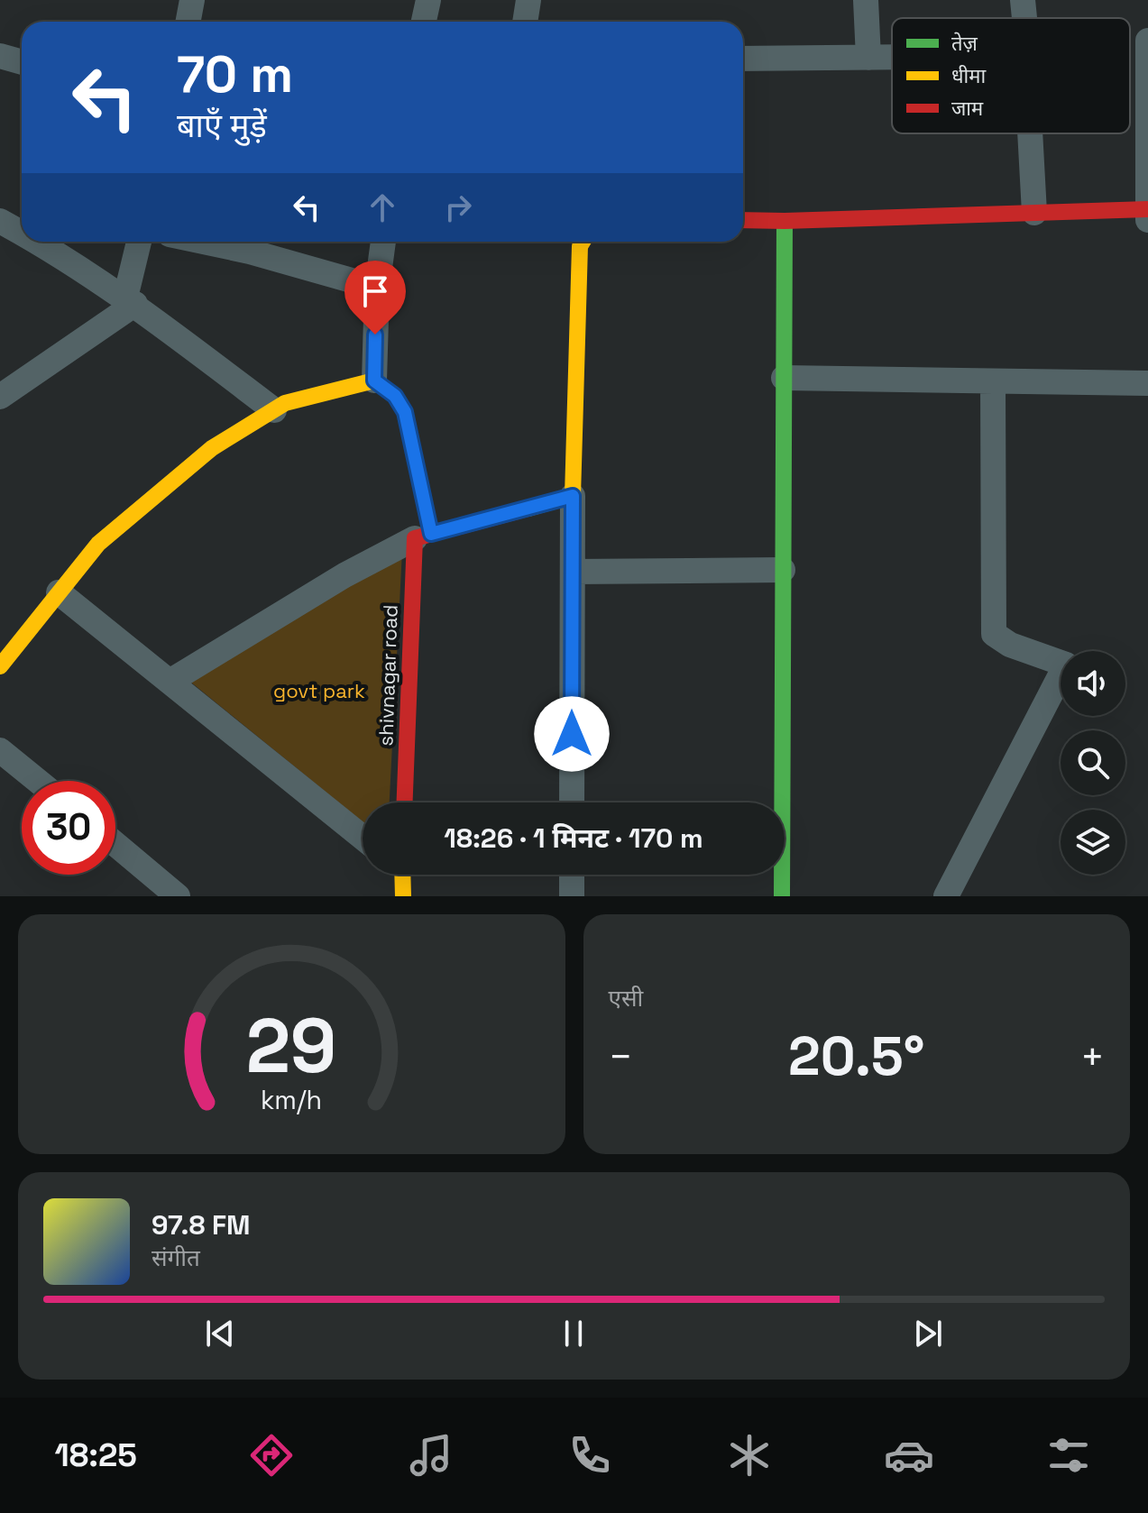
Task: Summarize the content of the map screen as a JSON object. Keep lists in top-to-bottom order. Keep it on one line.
{"streets":{"street":["shivnagar road"]},"parks":["govt park"],"legend":["तेज़","धीमा","जाम"],"page":{"turn":["70 m","बाएँ मुड़ें"],"limit":"30","trip":"18:26 · 1 मिनट · 170 m","tile":"एसी","heat":["−","20.5°","+"],"song":["97.8 FM","संगीत"],"tabs":"18:25","gauge":["29","km/h"]}}
